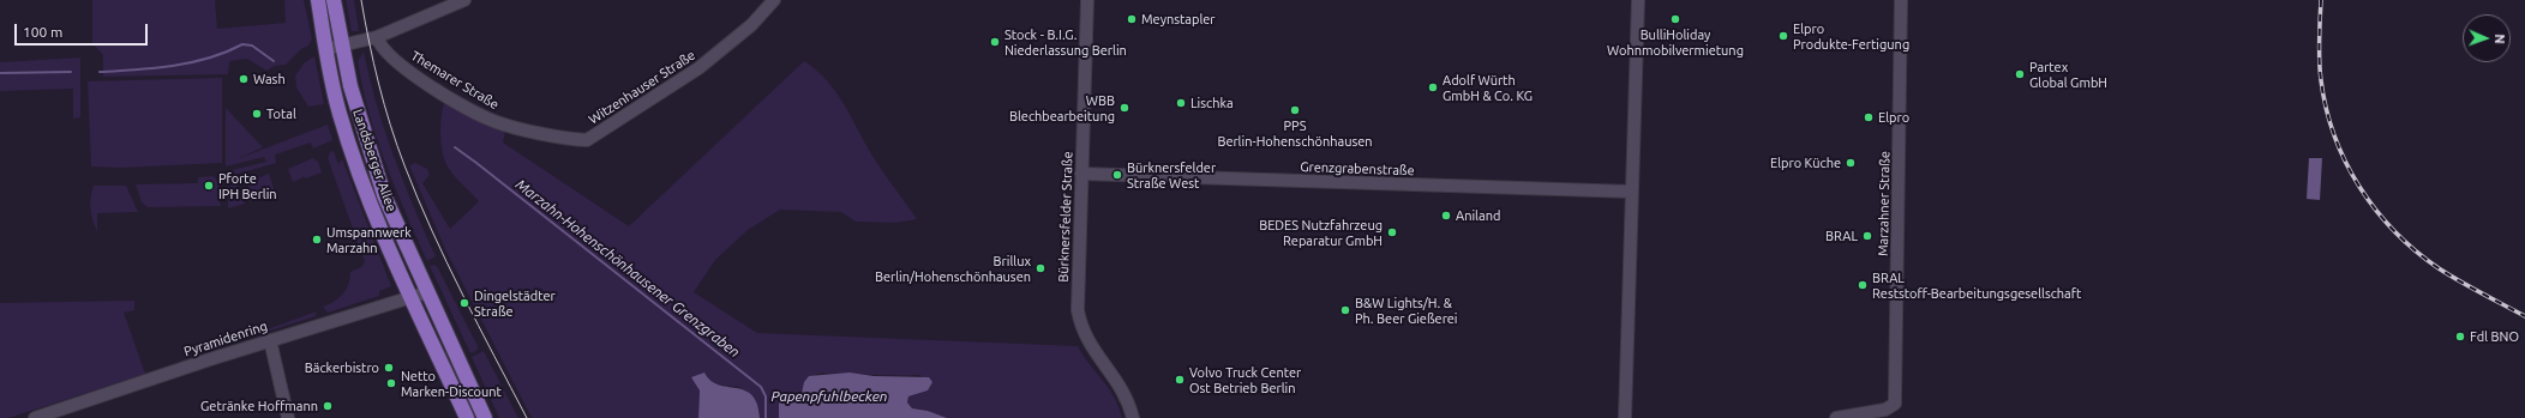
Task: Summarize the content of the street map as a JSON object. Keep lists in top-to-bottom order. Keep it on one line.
{"streets":{"main road":["Landsberger Allee"],"street":["Themarer Straße","Witzenhauser Straße","Grenzgrabenstraße","Marzahner Straße","Bürknersfelder Straße","Pyramidenring"]},"crossings":[["Themarer Straße","Witzenhauser Straße"],["Landsberger Allee","Pyramidenring"],["Grenzgrabenstraße","Bürknersfelder Straße"]],"water":["Marzahn-Hohenschönhausener Grenzgraben","Papenpfuhlbecken"],"places":["Meynstapler","BulliHoliday Wohnmobilvermietung","Elpro Produkte-Fertigung","Stock - B.I.G. Niederlassung Berlin","Partex Global GmbH","Wash","Adolf Würth GmbH & Co. KG","Lischka","WBB Blechbearbeitung","PPS Berlin-Hohenschönhausen","Total","Elpro","Elpro Küche","Bürknersfelder Straße West","Pforte IPH Berlin","Aniland","BEDES Nutzfahrzeug Reparatur GmbH","BRAL","Umspannwerk Marzahn","Brillux Berlin/Hohenschönhausen","BRAL Reststoff-Bearbeitungsgesellschaft","Dingelstädter Straße","B&W Lights/H. & Ph. Beer Gießerei","Fdl BNO","Bäckerbistro","Volvo Truck Center Ost Betrieb Berlin","Netto Marken-Discount","Getränke Hoffmann"],"scale_bar":"100 m","north":"right"}
